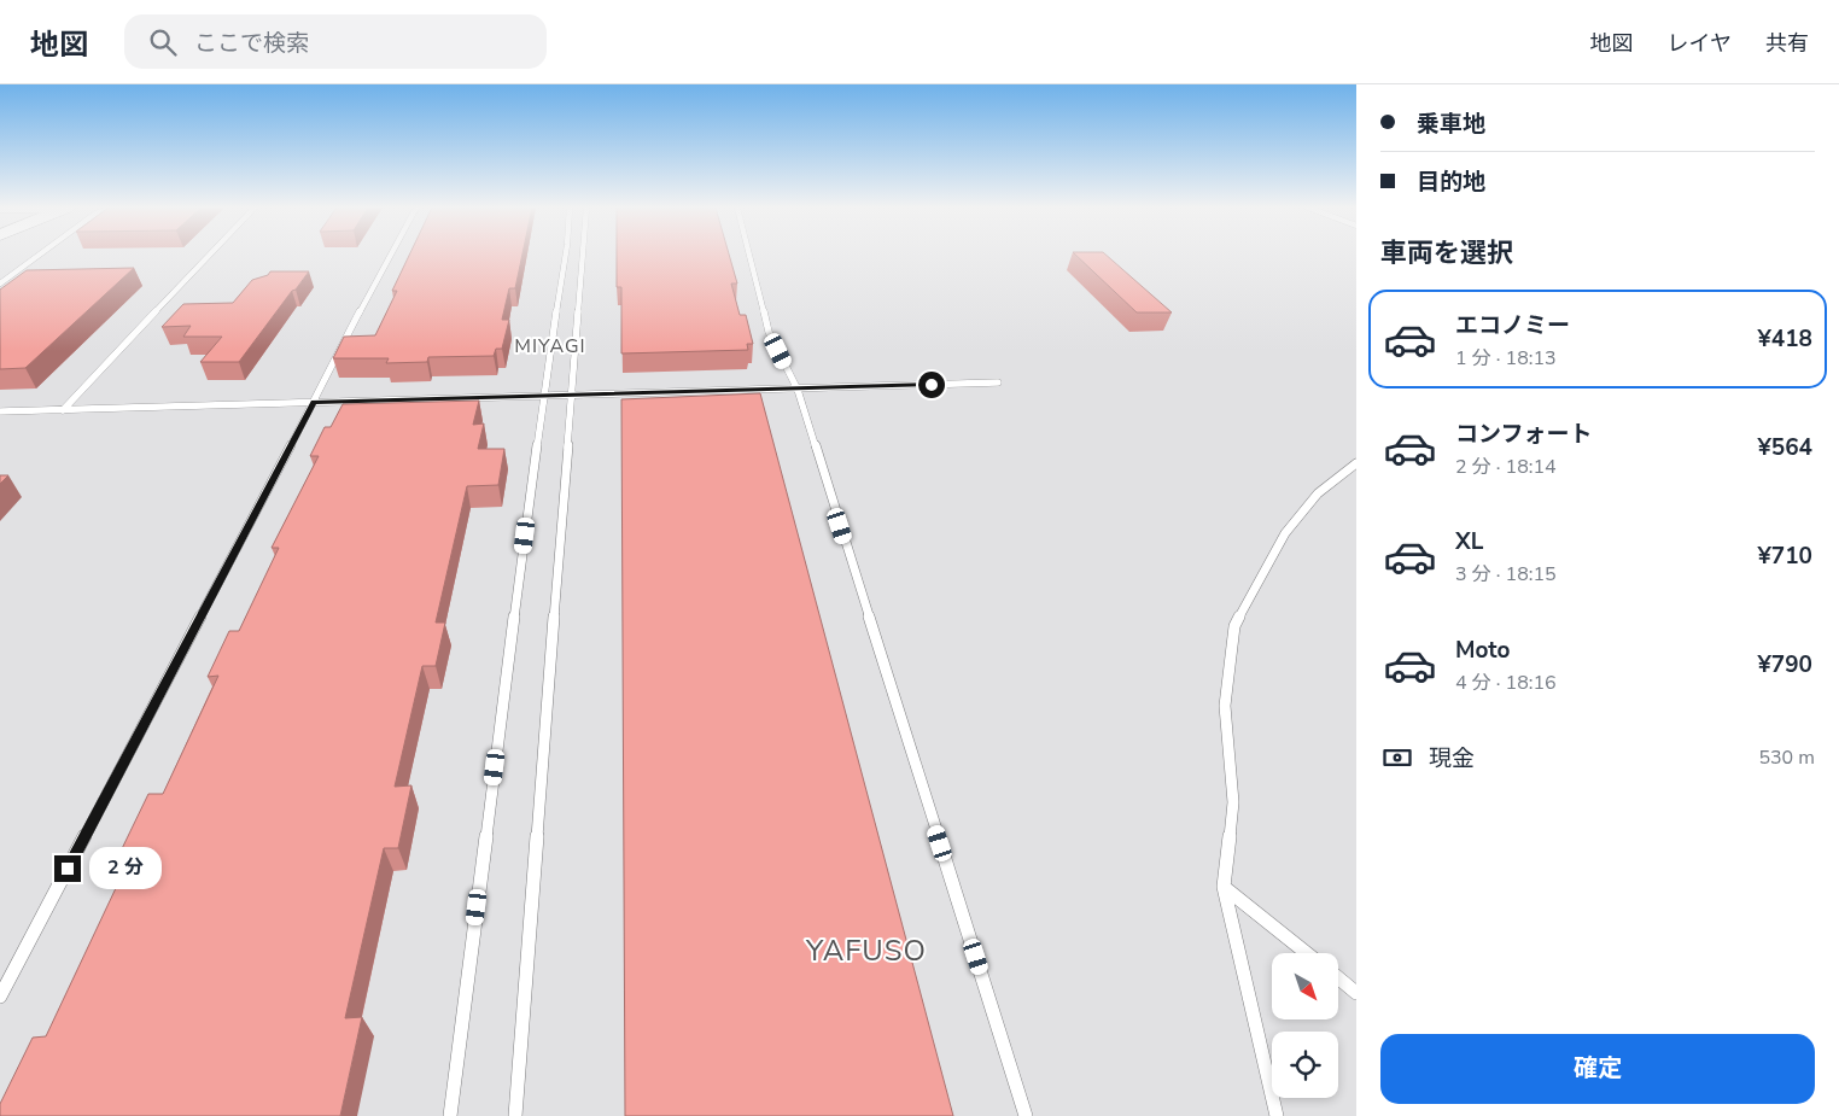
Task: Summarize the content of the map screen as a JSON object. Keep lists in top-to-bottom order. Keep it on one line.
{"districts":["MIYAGI","YAFUSO"],"north":"bottom right","page":{"header":"地図","search":"ここで検索","nav":["地図","レイヤ","共有"],"banner":["乗車地","目的地"],"heading":"車両を選択","list":[{"name":"エコノミー","note":"1 分 · 18:13","value":"¥418"},{"name":"コンフォート","note":"2 分 · 18:14","value":"¥564"},{"name":"XL","note":"3 分 · 18:15","value":"¥710"},{"name":"Moto","note":"4 分 · 18:16","value":"¥790"}],"pay":["現金","530 m"],"bubble":"2 分","buttons":"確定"}}
